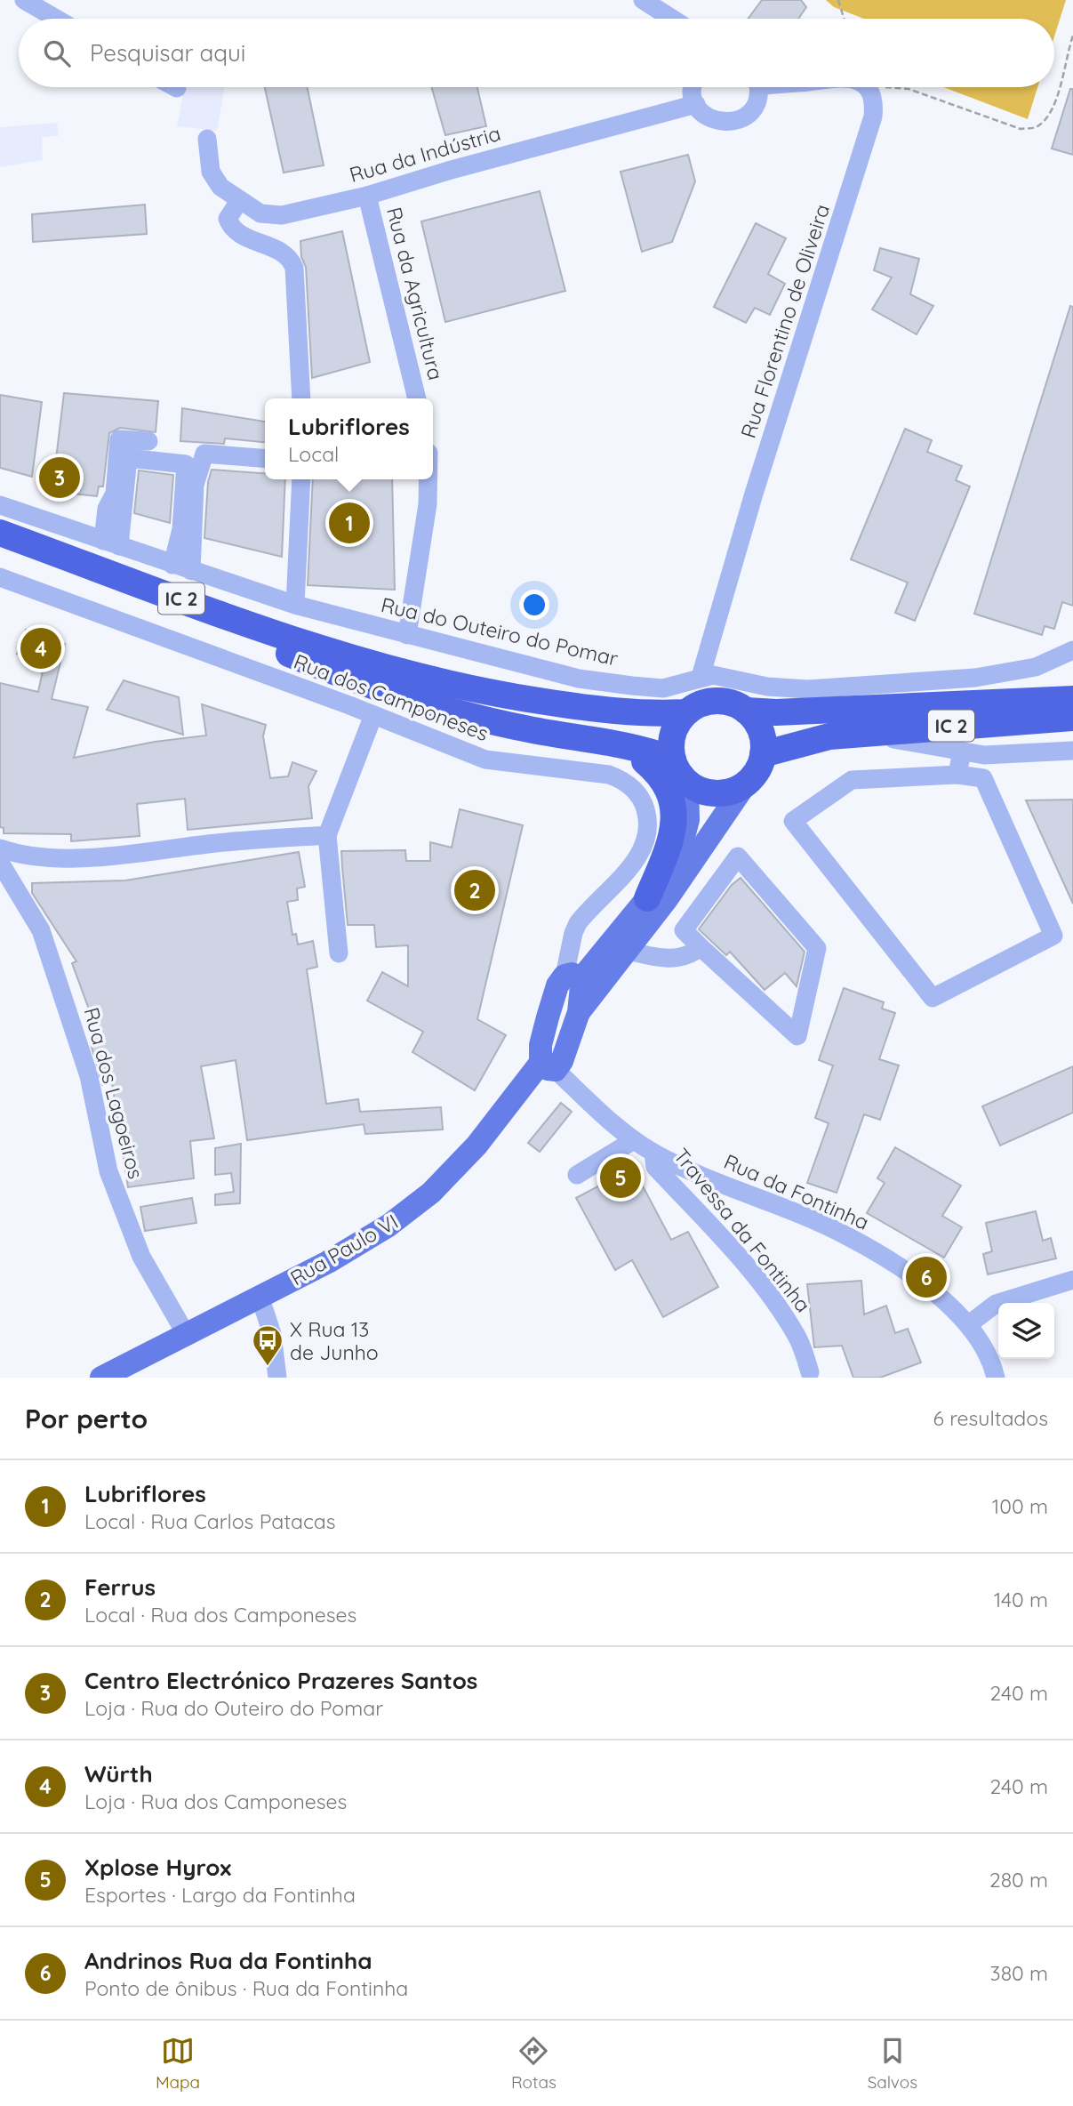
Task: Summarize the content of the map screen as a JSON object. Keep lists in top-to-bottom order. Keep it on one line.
{"streets":{"highway":["IC 2"],"main road":["Rua Paulo VI"],"street":["Rua da Indústria","Rua da Agricultura","Rua Florentino de Oliveira","Rua do Outeiro do Pomar","Rua dos Camponeses","Rua dos Lagoeiros","Rua da Fontinha","Travessa da Fontinha"]},"crossings":[["Rua da Indústria","Rua da Agricultura"],["Rua Florentino de Oliveira","Rua do Outeiro do Pomar"],["Rua dos Camponeses","Rua Paulo VI"],["Rua dos Lagoeiros","Rua Paulo VI"],["Rua da Fontinha","Travessa da Fontinha"],["Rua da Fontinha","Rua Paulo VI"]],"places":{"bus stop":["X Rua 13 de Junho"]},"page":{"search":"Pesquisar aqui","popup":["Lubriflores","Local"],"pins":["3","1","4","2","5","6"],"heading":["Por perto","6 resultados"],"list":[{"mark":"1","name":"Lubriflores","note":"Local · Rua Carlos Patacas","value":"100 m"},{"mark":"2","name":"Ferrus","note":"Local · Rua dos Camponeses","value":"140 m"},{"mark":"3","name":"Centro Electrónico Prazeres Santos","note":"Loja · Rua do Outeiro do Pomar","value":"240 m"},{"mark":"4","name":"Würth","note":"Loja · Rua dos Camponeses","value":"240 m"},{"mark":"5","name":"Xplose Hyrox","note":"Esportes · Largo da Fontinha","value":"280 m"},{"mark":"6","name":"Andrinos Rua da Fontinha","note":"Ponto de ônibus · Rua da Fontinha","value":"380 m"}],"nav":["Mapa","Rotas","Salvos"]}}
